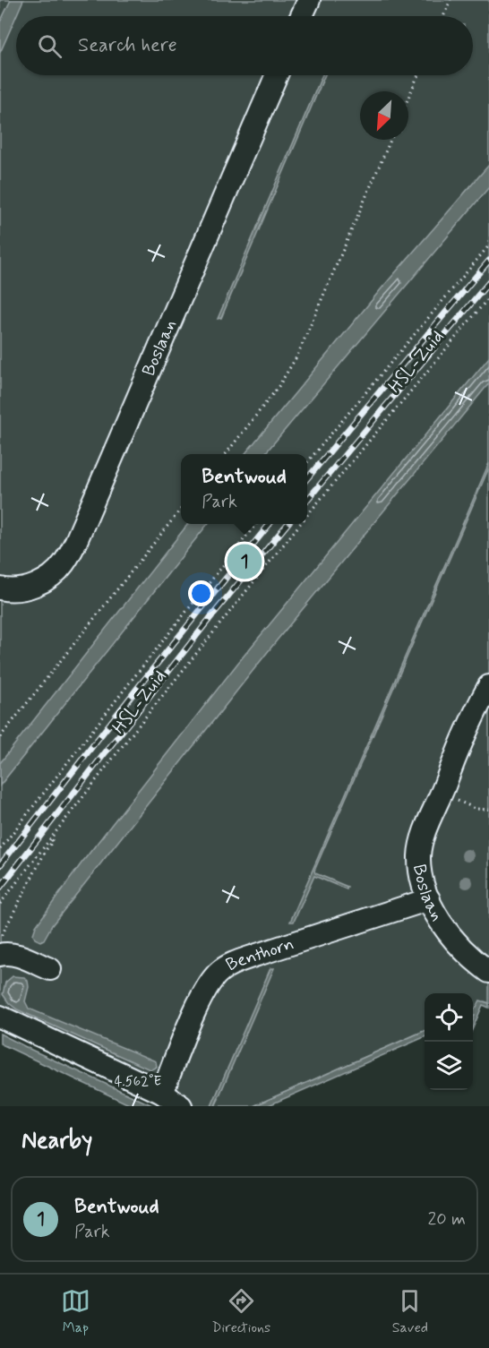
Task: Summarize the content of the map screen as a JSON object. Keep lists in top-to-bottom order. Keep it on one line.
{"streets":{"street":["Boslaan","Benthorn"],"path":["HSL-Zuid"]},"crossings":[["Boslaan","Benthorn"]],"north":"bottom left","page":{"search":"Search here","popup":["Bentwoud","Park"],"pins":"1","heading":"Nearby","list":[{"mark":"1","name":"Bentwoud","note":"Park","value":"20 m"}],"nav":["Map","Directions","Saved"]},"coordinates":["4.562°E"]}
